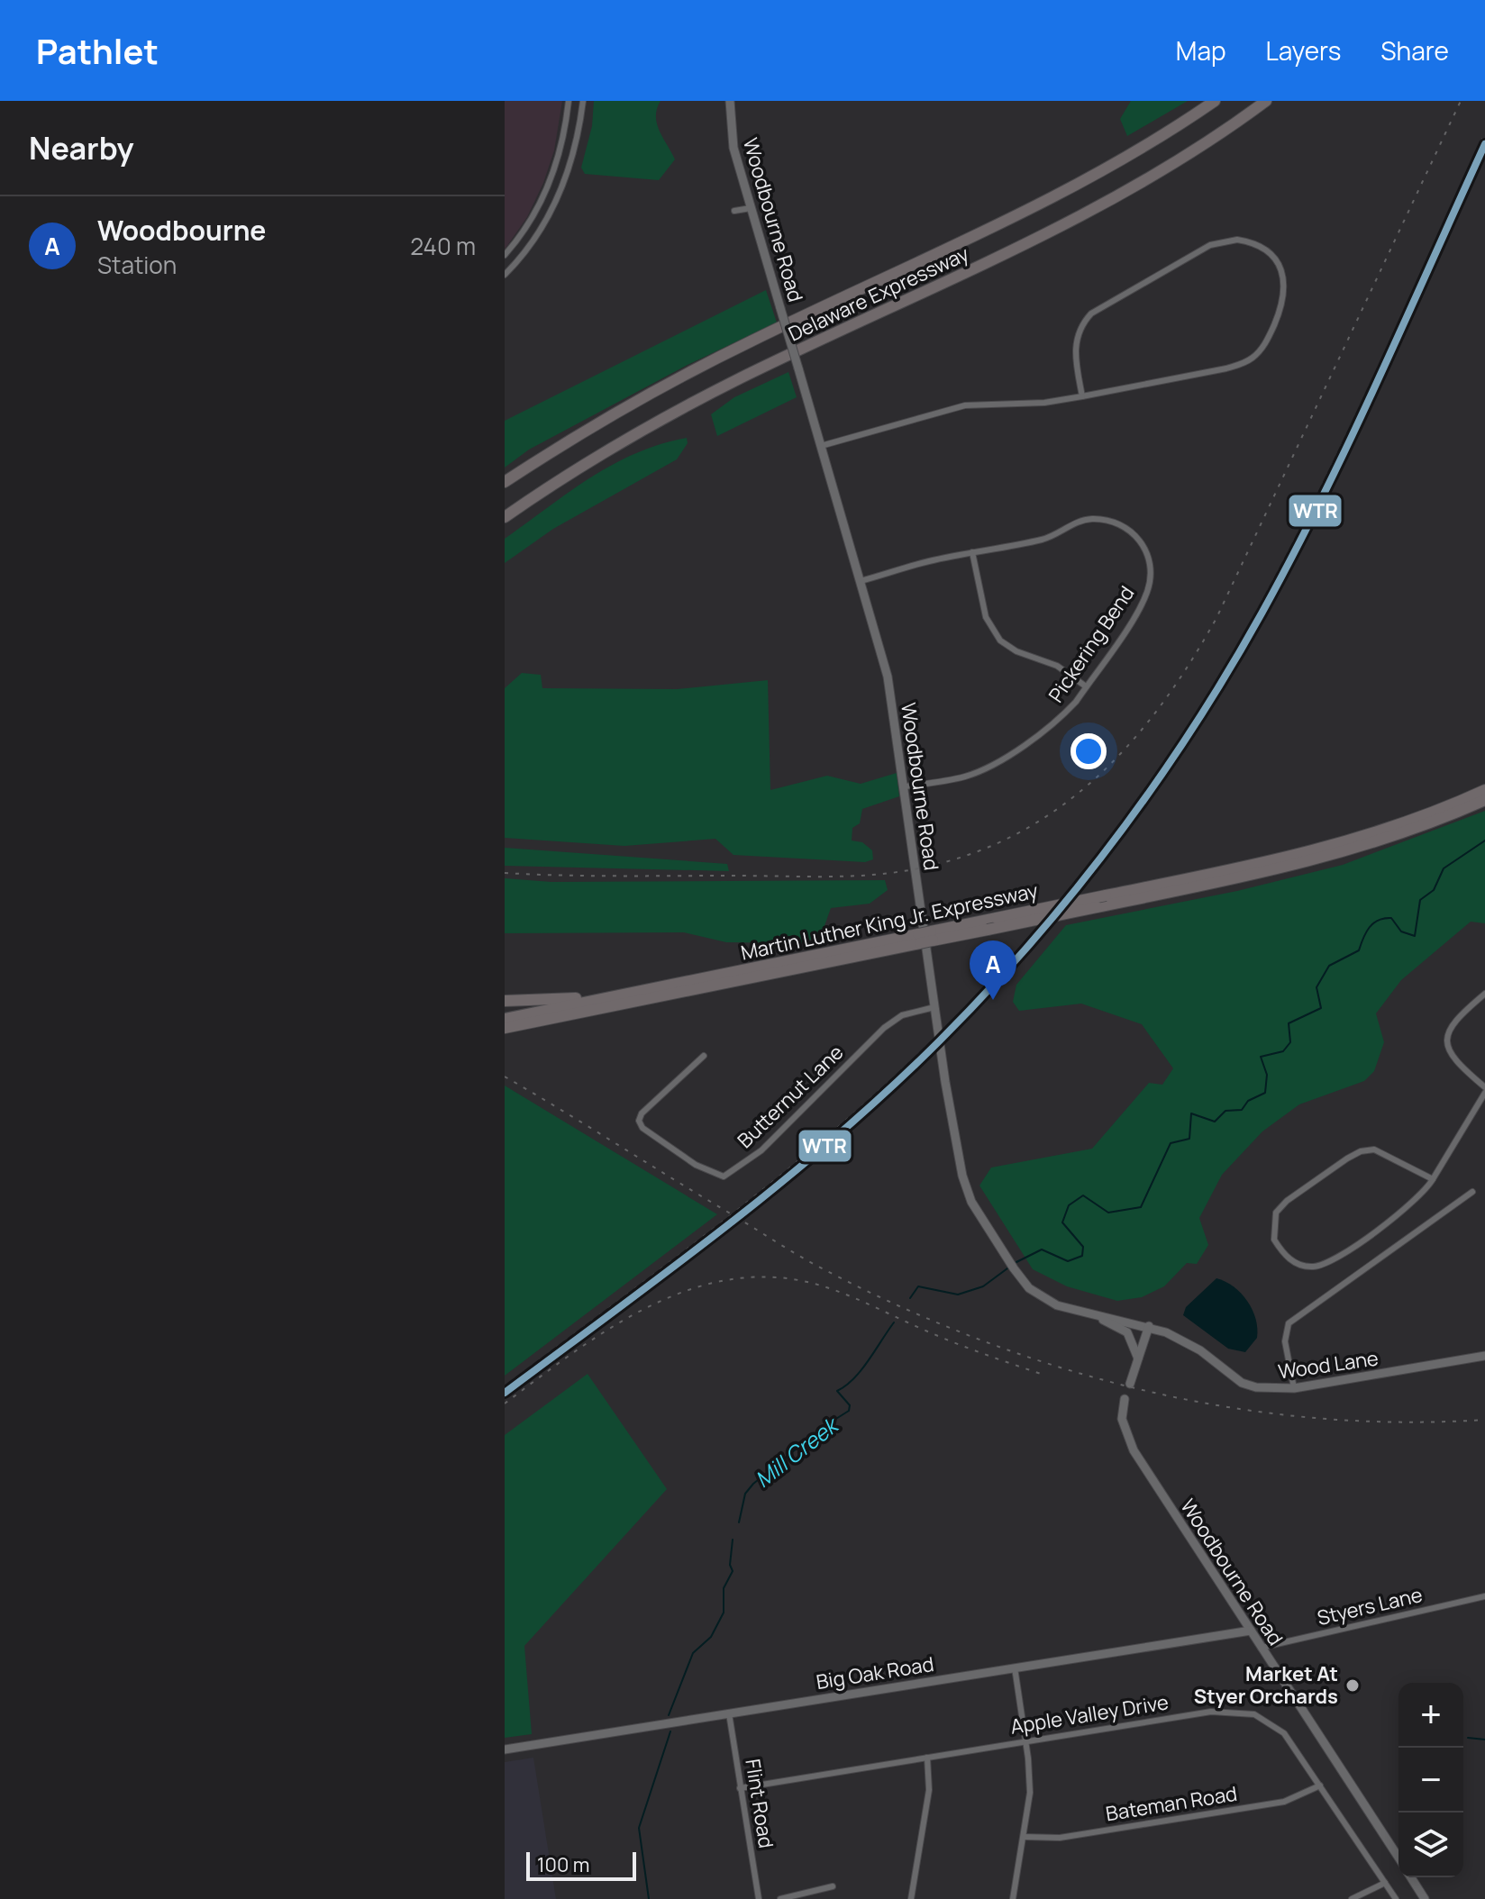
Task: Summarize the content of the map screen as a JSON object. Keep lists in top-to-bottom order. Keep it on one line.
{"streets":{"highway":["Delaware Expressway","Martin Luther King Jr. Expressway"],"main road":["Woodbourne Road","Wood Lane","Big Oak Road"],"street":["Pickering Bend","Butternut Lane","Styers Lane","Apple Valley Drive","Flint Road","Bateman Road"]},"crossings":[["Woodbourne Road","Pickering Bend"],["Woodbourne Road","Butternut Lane"],["Woodbourne Road","Wood Lane"],["Woodbourne Road","Styers Lane"],["Woodbourne Road","Big Oak Road"],["Big Oak Road","Flint Road"],["Apple Valley Drive","Flint Road"],["Apple Valley Drive","Bateman Road"]],"water":["Mill Creek"],"places":["Market At Styer Orchards"],"lines":["transit line WTR"],"scale_bar":"100 m","page":{"header":"Pathlet","nav":["Map","Layers","Share"],"heading":"Nearby","list":[{"mark":"A","name":"Woodbourne","note":"Station","value":"240 m"}],"pins":"A","map_buttons":["+","−"],"scale":"100 m"}}
